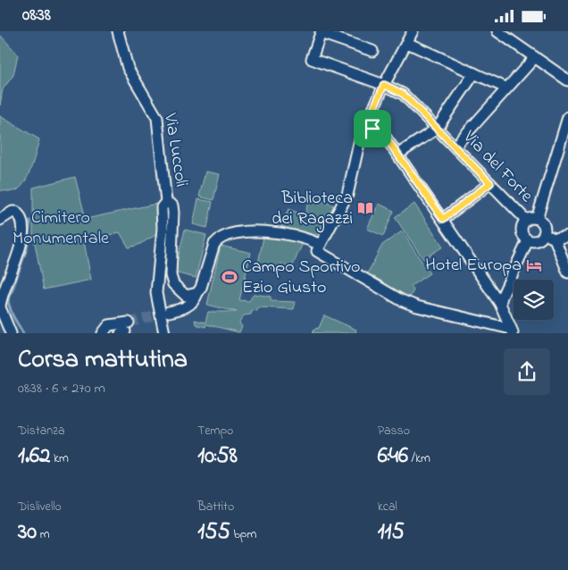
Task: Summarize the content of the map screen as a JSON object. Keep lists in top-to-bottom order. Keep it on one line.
{"streets":{"street":["Via Luccoli","Via del Forte"]},"parks":["Cimitero Monumentale"],"places":{"library":["Biblioteca dei Ragazzi"],"hotel":["Hotel Europa"],"sports":["Campo Sportivo Ezio Giusto"]},"page":{"status":"08:38","heading":["Corsa mattutina","08:38 · 6 × 270 m"],"stats":[["Distanza","1.62 km"],["Tempo","10:58"],["Passo","6:46 /km"],["Dislivello","30 m"],["Battito","155 bpm"],["kcal","115"]]}}
